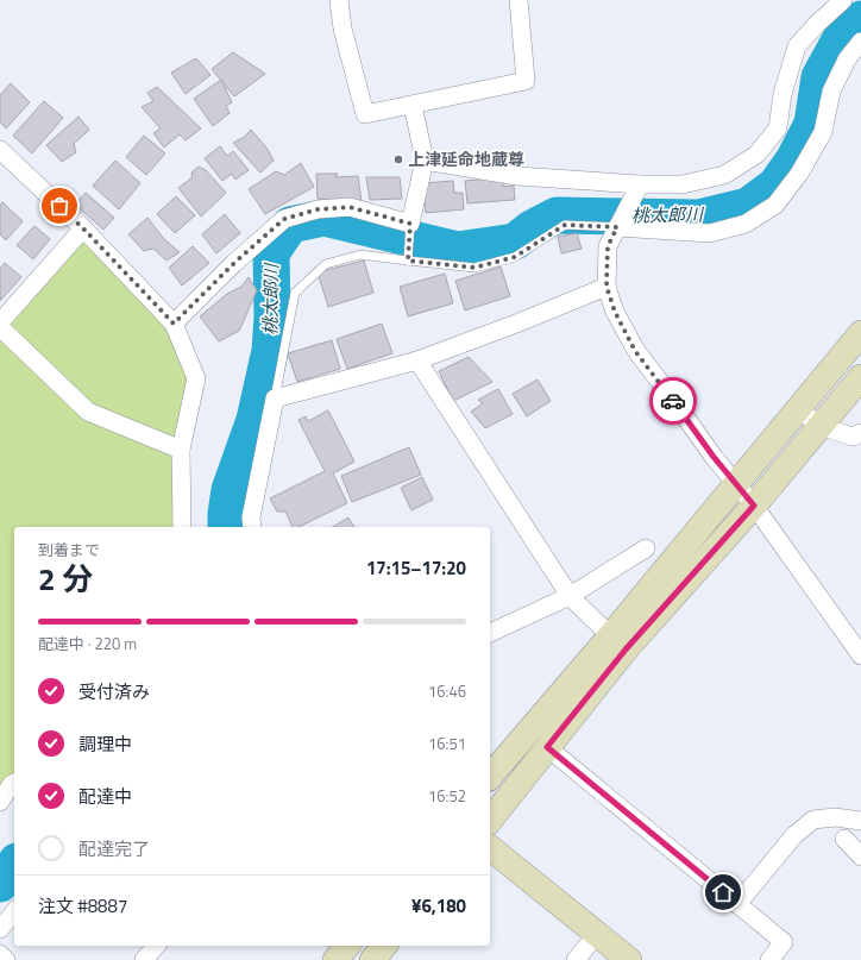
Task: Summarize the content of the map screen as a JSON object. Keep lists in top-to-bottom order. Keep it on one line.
{"water":["桃太郎川"],"places":["上津延命地蔵尊"],"page":{"heading":["2 分","到着まで","17:15–17:20"],"panel":["注文 #8887","¥6,180"],"bar":"配達中 · 220 m","list":[["受付済み","16:46"],["調理中","16:51"],["配達中","16:52"],"配達完了"]}}
